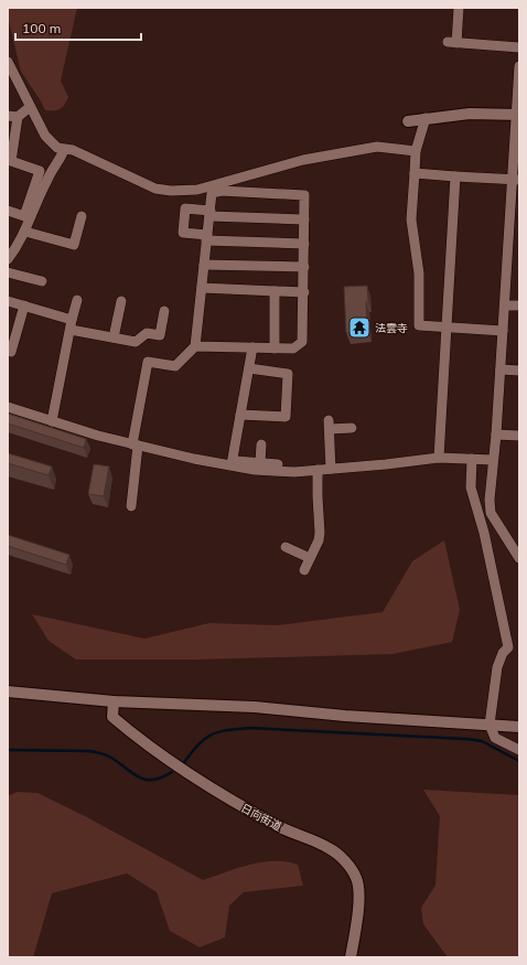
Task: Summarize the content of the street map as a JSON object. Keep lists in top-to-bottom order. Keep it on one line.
{"streets":{"street":["日向街道"]},"places":{"temple":["法雲寺"]},"scale_bar":"100 m"}
